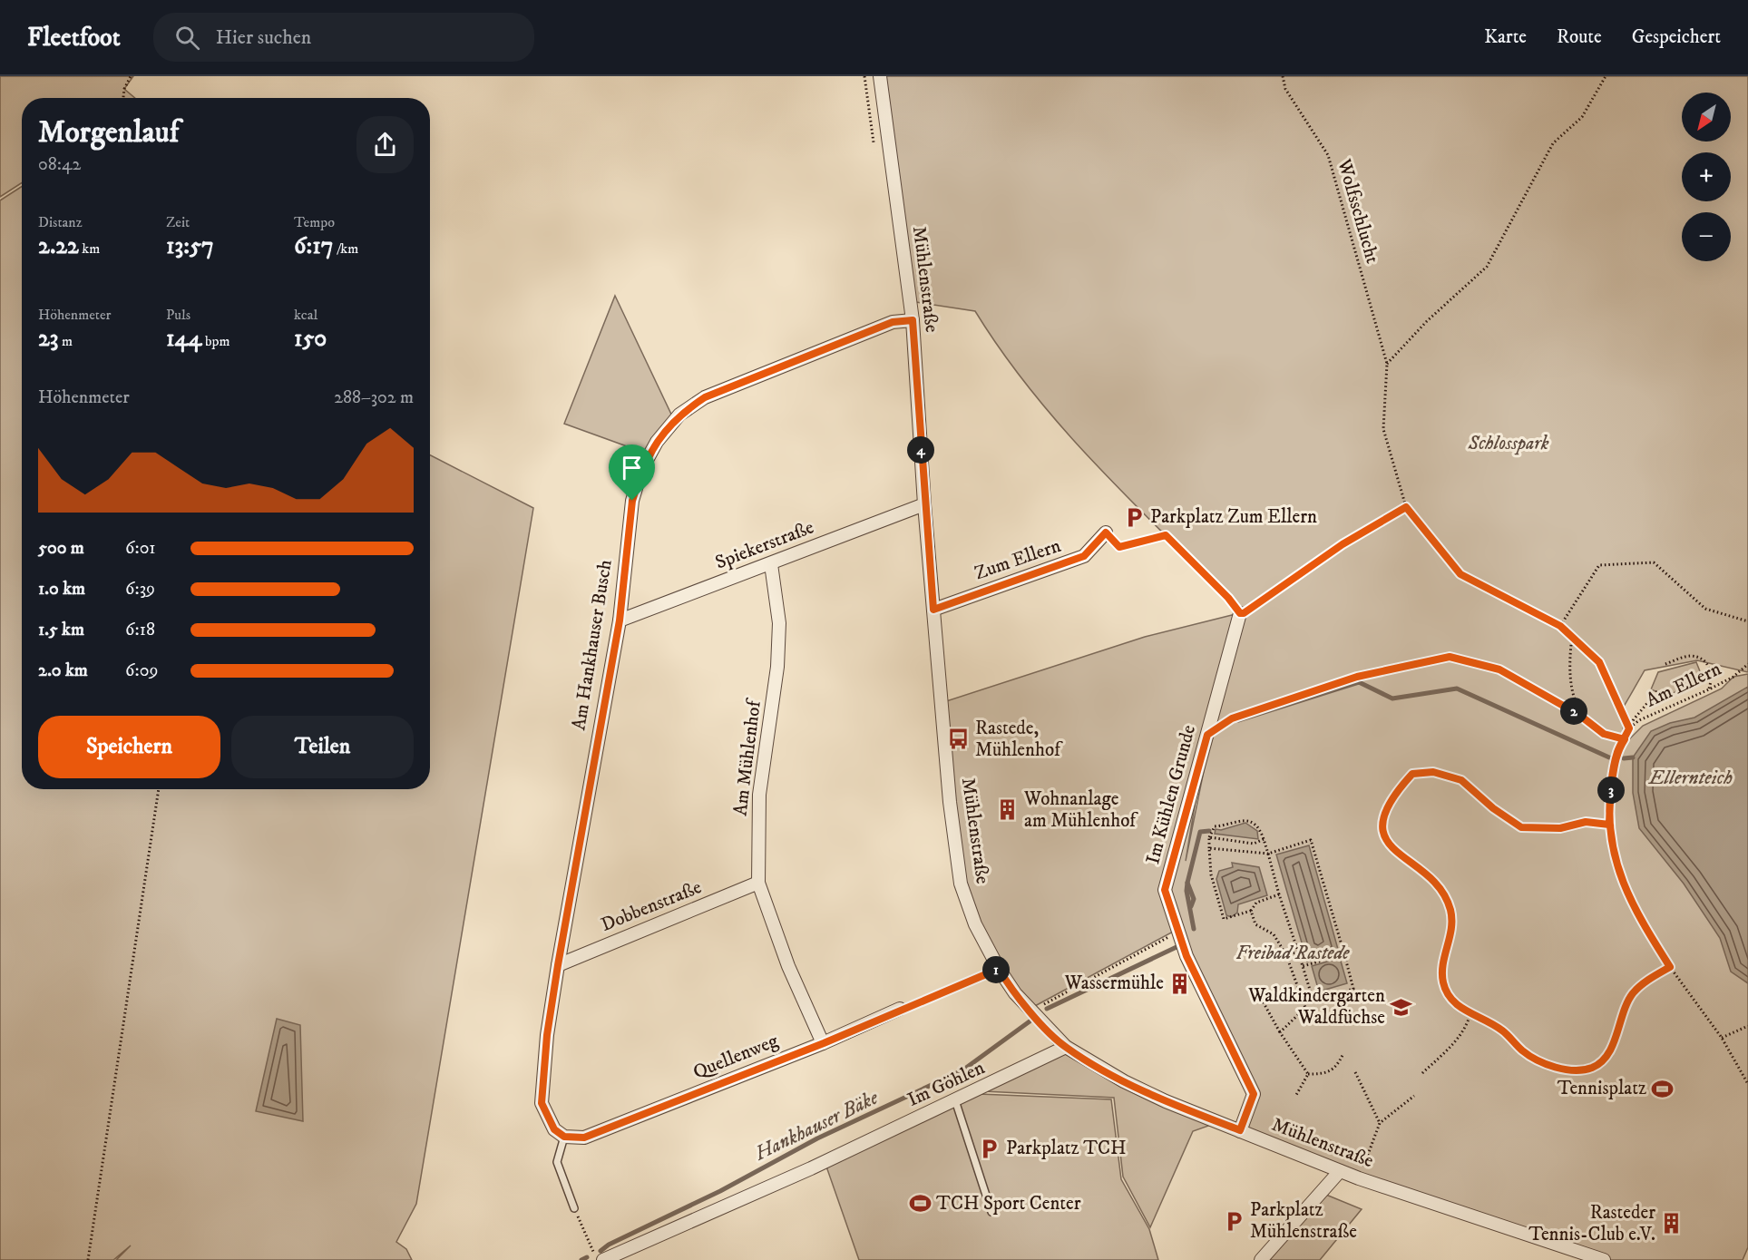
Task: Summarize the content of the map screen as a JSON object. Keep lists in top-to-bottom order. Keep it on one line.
{"streets":{"street":["Mühlenstraße","Spiekerstraße","Zum Ellern","Am Hankhauser Busch","Am Mühlenhof","Im Kühlen Grunde","Dobbenstraße","Quellenweg","Im Göhlen"],"path":["Wolfsschlucht","Am Ellern"]},"crossings":[["Mühlenstraße","Spiekerstraße"],["Mühlenstraße","Zum Ellern"],["Mühlenstraße","Am Hankhauser Busch"],["Mühlenstraße","Im Kühlen Grunde"],["Mühlenstraße","Im Göhlen"],["Spiekerstraße","Am Hankhauser Busch"],["Spiekerstraße","Am Mühlenhof"],["Am Hankhauser Busch","Dobbenstraße"],["Am Hankhauser Busch","Quellenweg"],["Am Mühlenhof","Dobbenstraße"],["Am Mühlenhof","Quellenweg"]],"water":["Ellernteich","Hankhauser Bäke"],"parks":["Schlosspark","Freibad Rastede"],"places":{"parking":["Parkplatz Zum Ellern","Parkplatz TCH","Parkplatz Mühlenstraße"],"bus stop":["Rastede, Mühlenhof"],"building":["Wohnanlage am Mühlenhof","Wassermühle","Rasteder Tennis-Club e.V."],"school or university":["Waldkindergarten Waldfüchse"],"sports":["Tennisplatz","TCH Sport Center"]},"north":"bottom left","page":{"header":"Fleetfoot","search":"Hier suchen","nav":["Karte","Route","Gespeichert"],"map_buttons":["+","−"],"heading":["Morgenlauf","08:42"],"stats":[["Distanz","2.22 km"],["Zeit","13:57"],["Tempo","6:17 /km"],["Höhenmeter","23 m"],["Puls","144 bpm"],["kcal","150"]],"chart":["Höhenmeter","288–302 m"],"pins":["4","2","3","1"],"list":[{"name":"500 m","note":"6:01"},{"name":"1.0 km","note":"6:39"},{"name":"1.5 km","note":"6:18"},{"name":"2.0 km","note":"6:09"}],"buttons":["Speichern","Teilen"]}}
